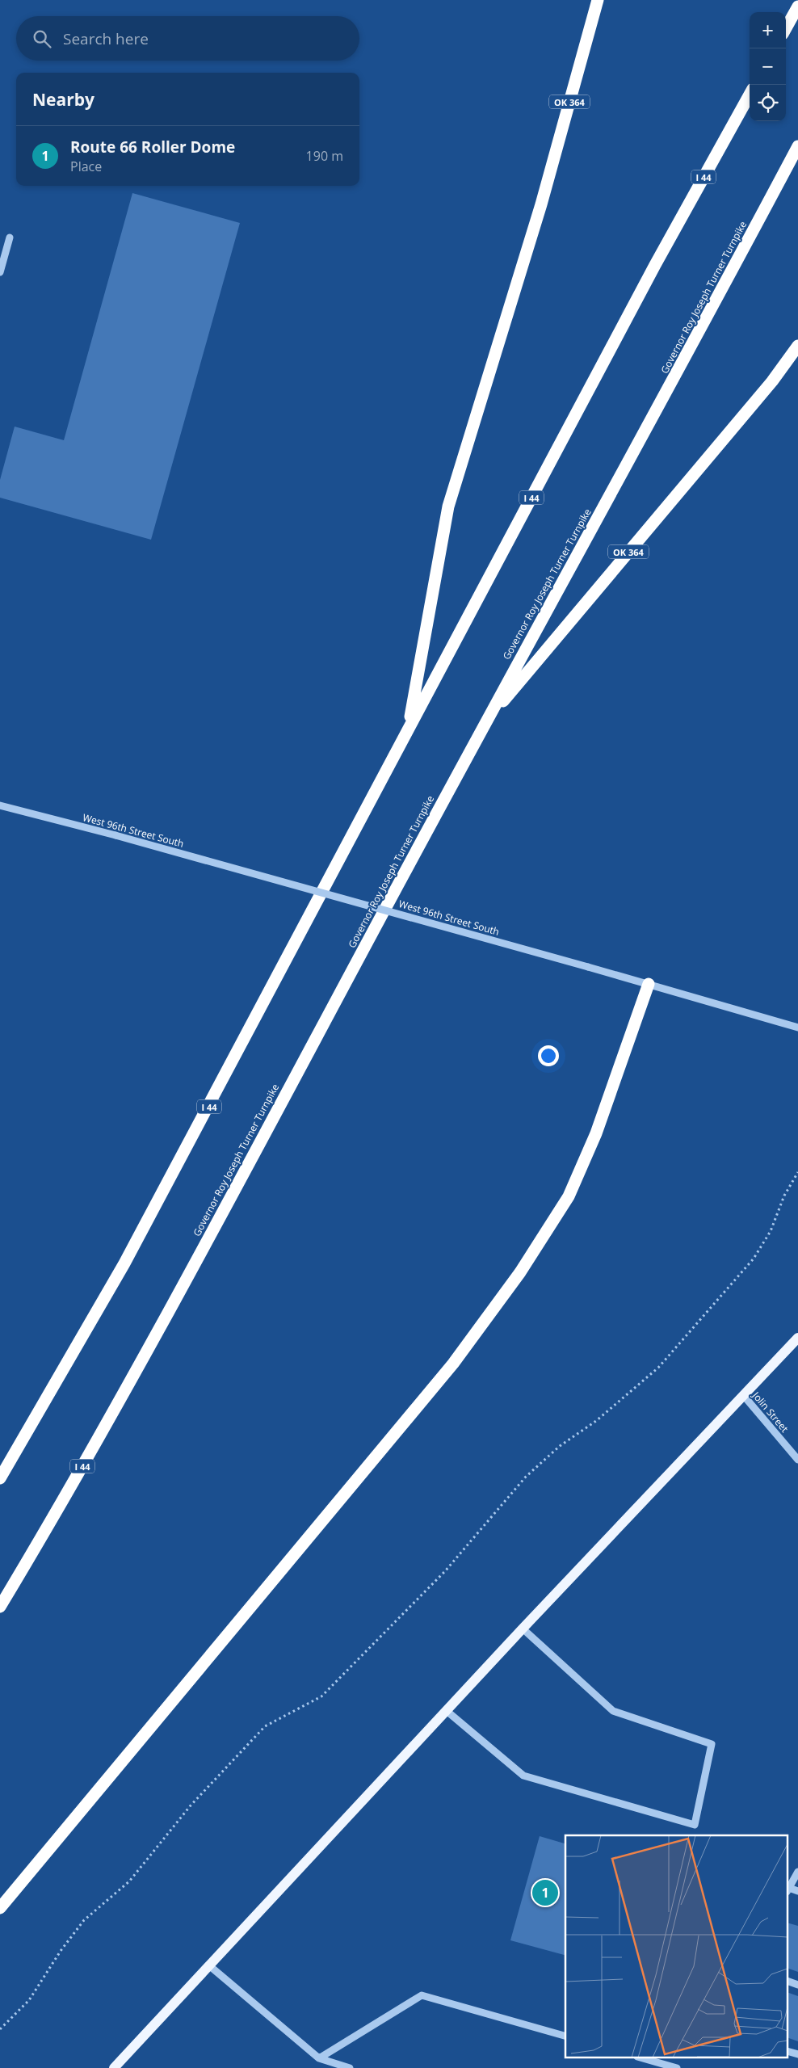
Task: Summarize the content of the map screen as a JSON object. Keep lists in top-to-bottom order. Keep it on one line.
{"streets":{"highway":["OK 364","I 44","Governor Roy Joseph Turner Turnpike"],"street":["West 96th Street South","Jolin Street"]},"crossings":[["OK 364","I 44"],["OK 364","Governor Roy Joseph Turner Turnpike"]],"page":{"map_buttons":["+","−"],"search":"Search here","heading":"Nearby","list":[{"mark":"1","name":"Route 66 Roller Dome","note":"Place","value":"190 m"}],"pins":"1"}}
